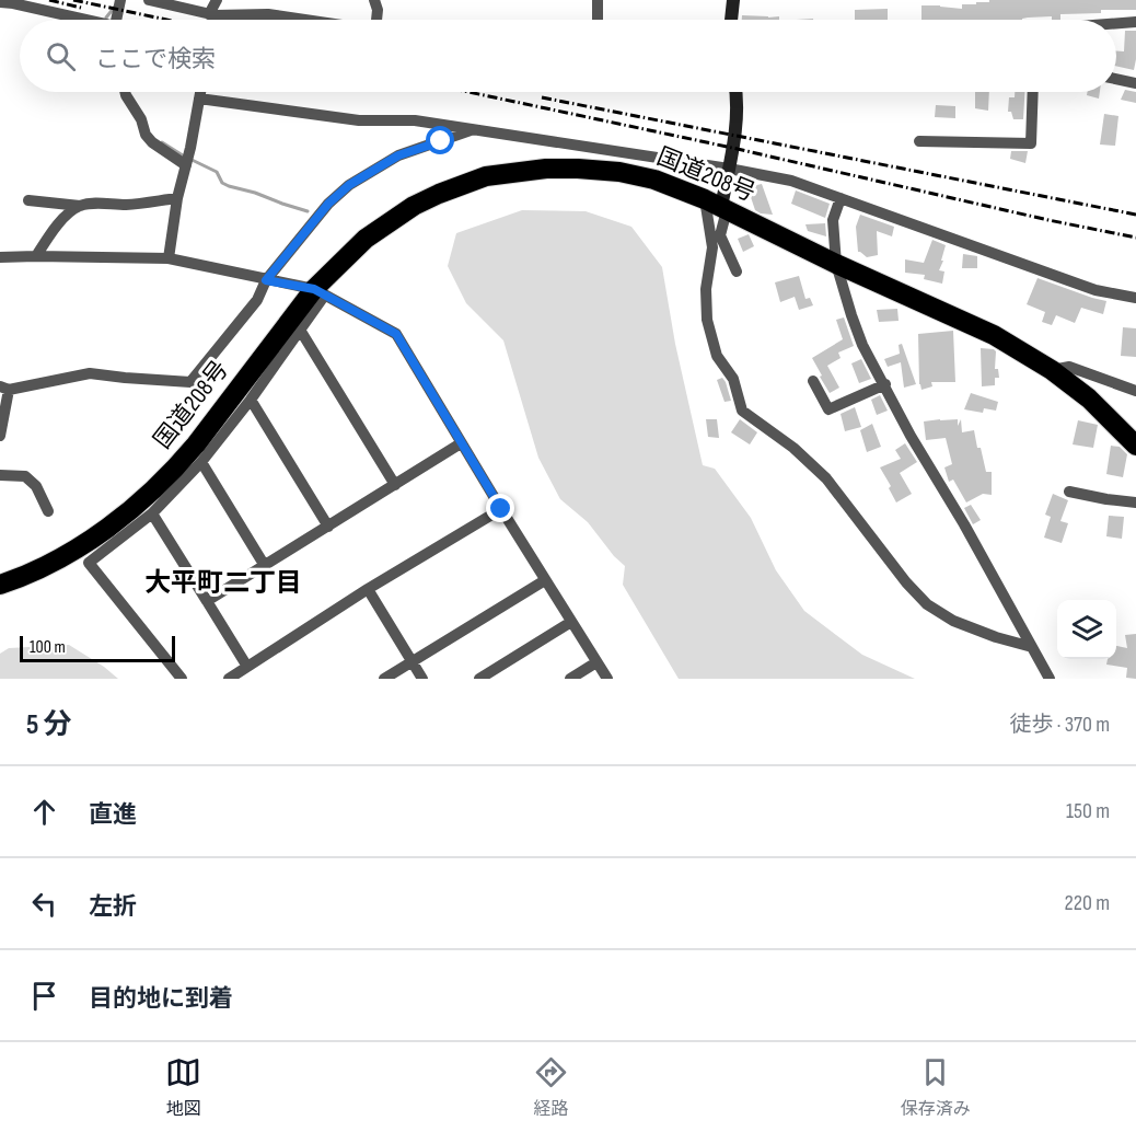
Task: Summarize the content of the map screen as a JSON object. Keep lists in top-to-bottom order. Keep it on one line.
{"streets":{"highway":["国道208号"]},"districts":["大平町二丁目"],"scale_bar":"100 m","page":{"search":"ここで検索","scale":"100 m","heading":["5 分","徒歩 · 370 m"],"list":[["直進","150 m"],["左折","220 m"],"目的地に到着"],"nav":["地図","経路","保存済み"]}}
